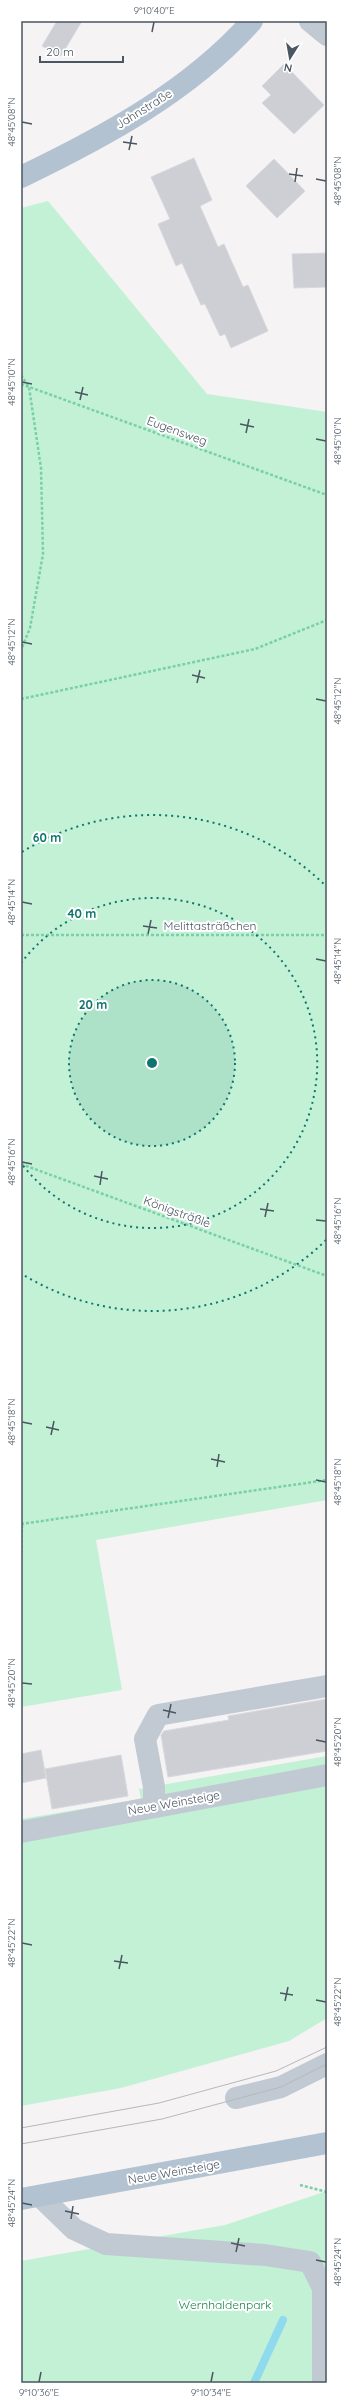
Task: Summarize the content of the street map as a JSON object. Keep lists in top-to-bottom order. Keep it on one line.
{"streets":{"main road":["Jahnstraße","Neue Weinsteige"],"path":["Eugensweg","Melittasträßchen","Königsträßle"]},"parks":["Wernhaldenpark"],"scale_bar":"20 m","north":"bottom","coordinates":["9°10'40\"E","48°45'08\"N","48°45'10\"N","48°45'12\"N","48°45'14\"N","48°45'16\"N","48°45'18\"N","48°45'20\"N","48°45'22\"N","48°45'24\"N","9°10'36\"E","9°10'34\"E"],"rings":["60 m","40 m","20 m"]}
